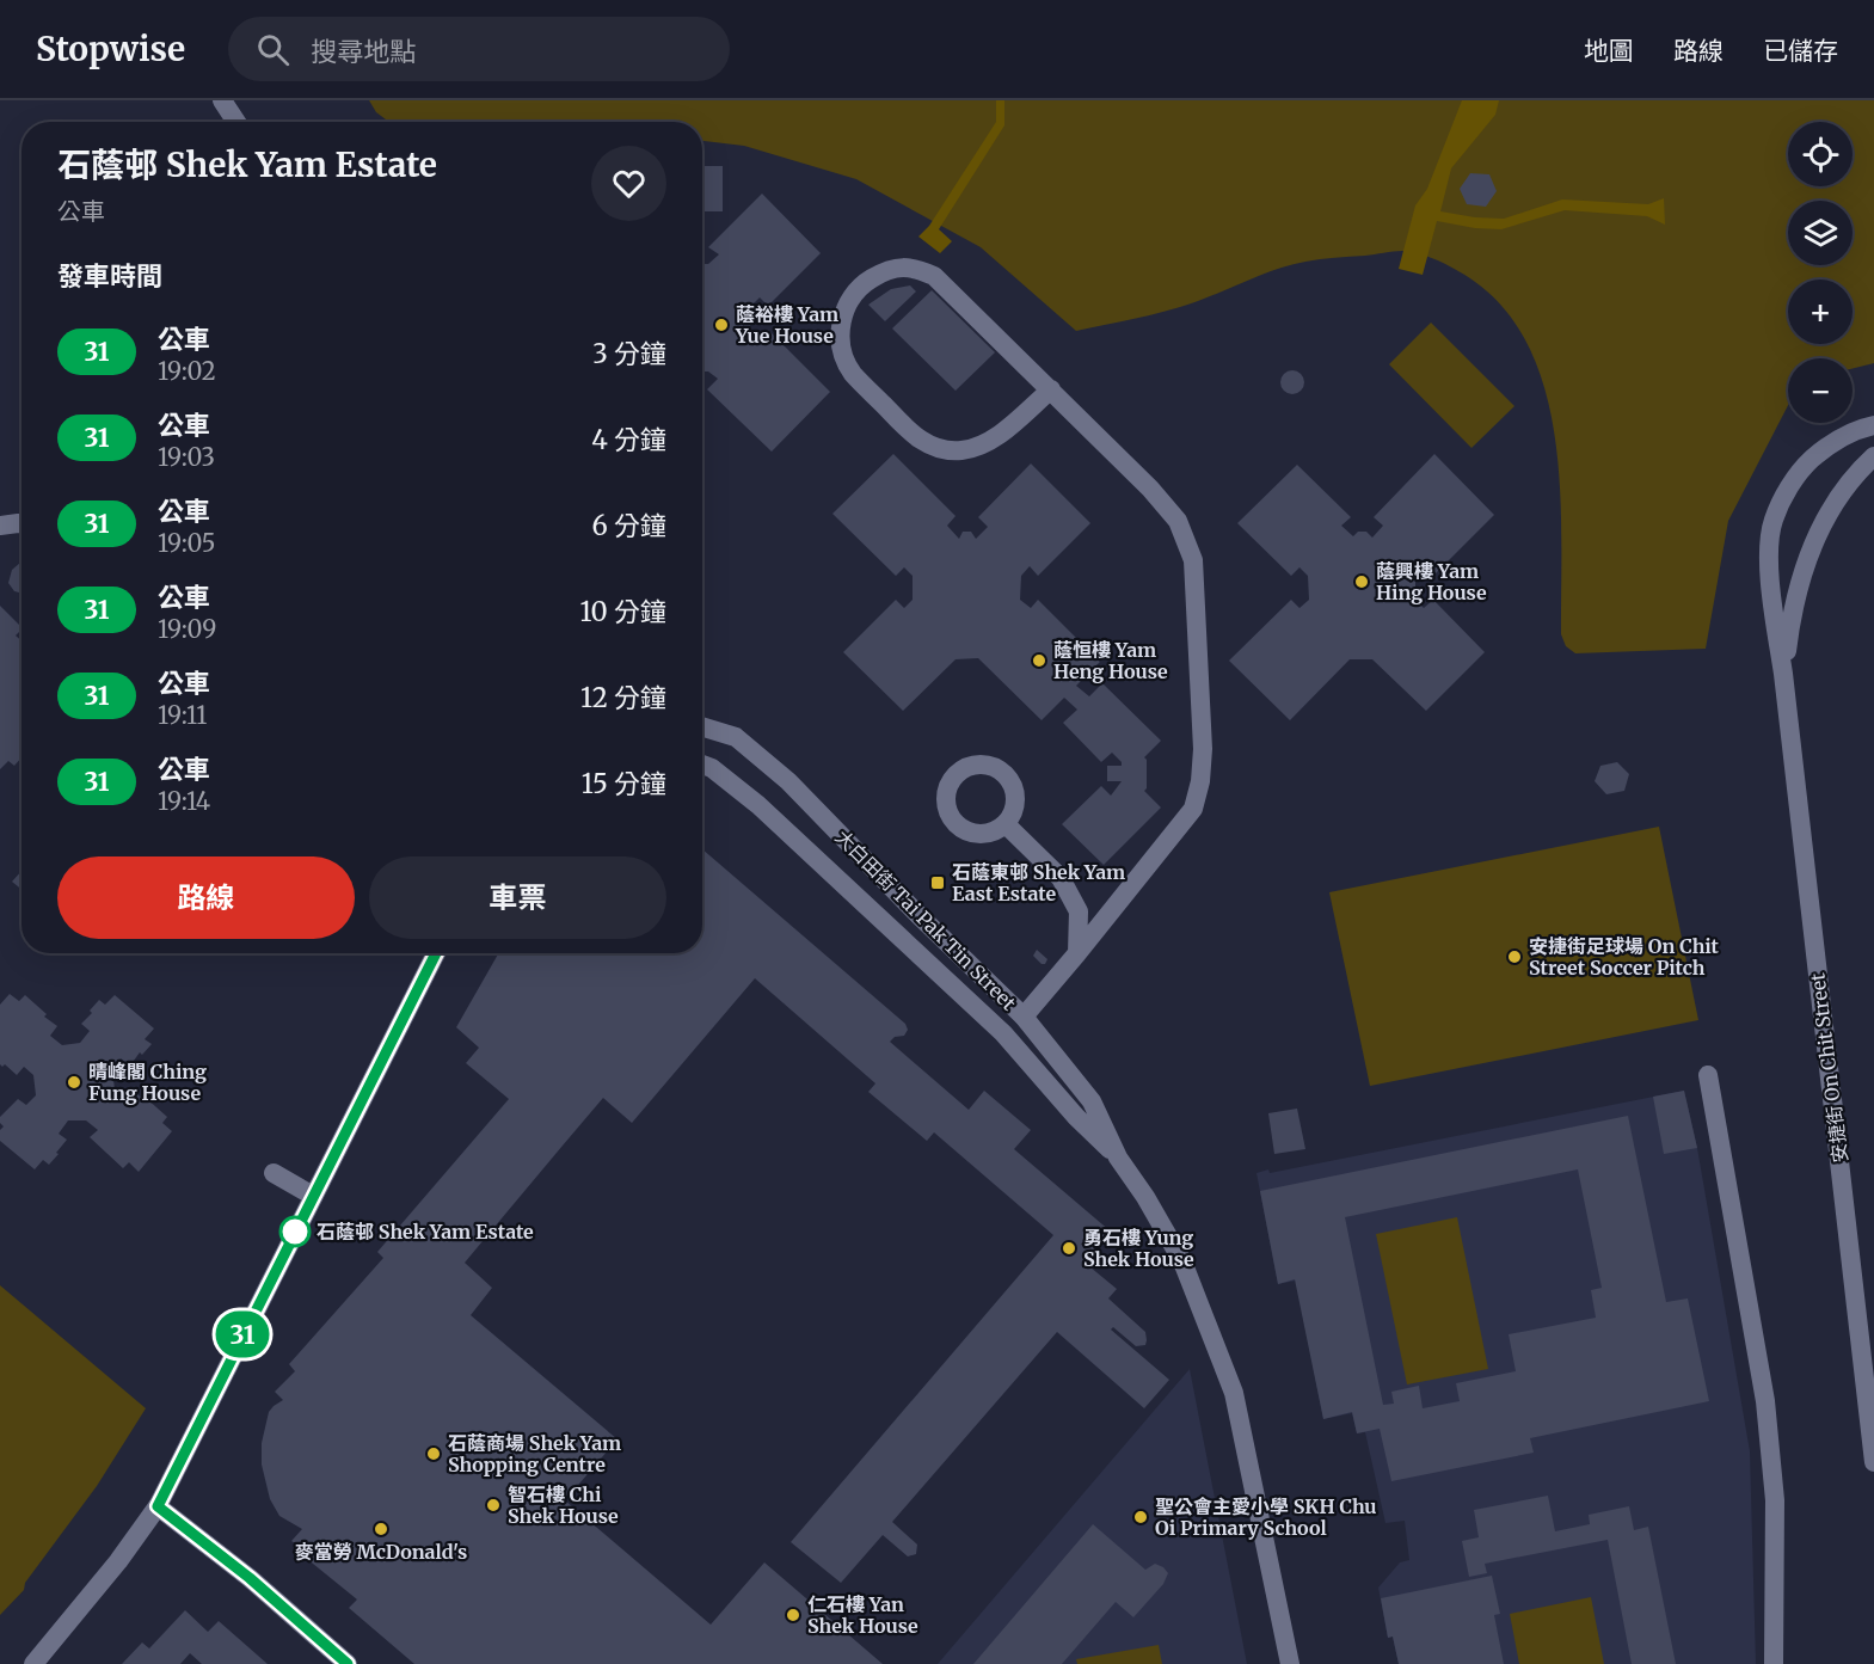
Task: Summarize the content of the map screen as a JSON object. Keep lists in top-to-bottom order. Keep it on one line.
{"streets":{"street":["大白田街 Tai Pak Tin Street","安捷街 On Chit Street"]},"places":{"other":["蔭裕樓 Yam Yue House","蔭興樓 Yam Hing House","蔭恒樓 Yam Heng House","安捷街足球場 On Chit Street Soccer Pitch","晴峰閣 Ching Fung House","石蔭邨 Shek Yam Estate","勇石樓 Yung Shek House","石蔭商場 Shek Yam Shopping Centre","智石樓 Chi Shek House","聖公會主愛小學 SKH Chu Oi Primary School","麥當勞 McDonald's","仁石樓 Yan Shek House"],"transit":["石蔭東邨 Shek Yam East Estate"]},"lines":["bus line 31"],"page":{"header":"Stopwise","search":"搜尋地點","nav":["地圖","路線","已儲存"],"on_map":"31","map_buttons":["+","−"],"heading":[["石蔭邨 Shek Yam Estate","公車"],"發車時間"],"list":[{"mark":"31","name":"公車","note":"19:02","value":"3 分鐘"},{"mark":"31","name":"公車","note":"19:03","value":"4 分鐘"},{"mark":"31","name":"公車","note":"19:05","value":"6 分鐘"},{"mark":"31","name":"公車","note":"19:09","value":"10 分鐘"},{"mark":"31","name":"公車","note":"19:11","value":"12 分鐘"},{"mark":"31","name":"公車","note":"19:14","value":"15 分鐘"}],"buttons":["路線","車票"]}}
